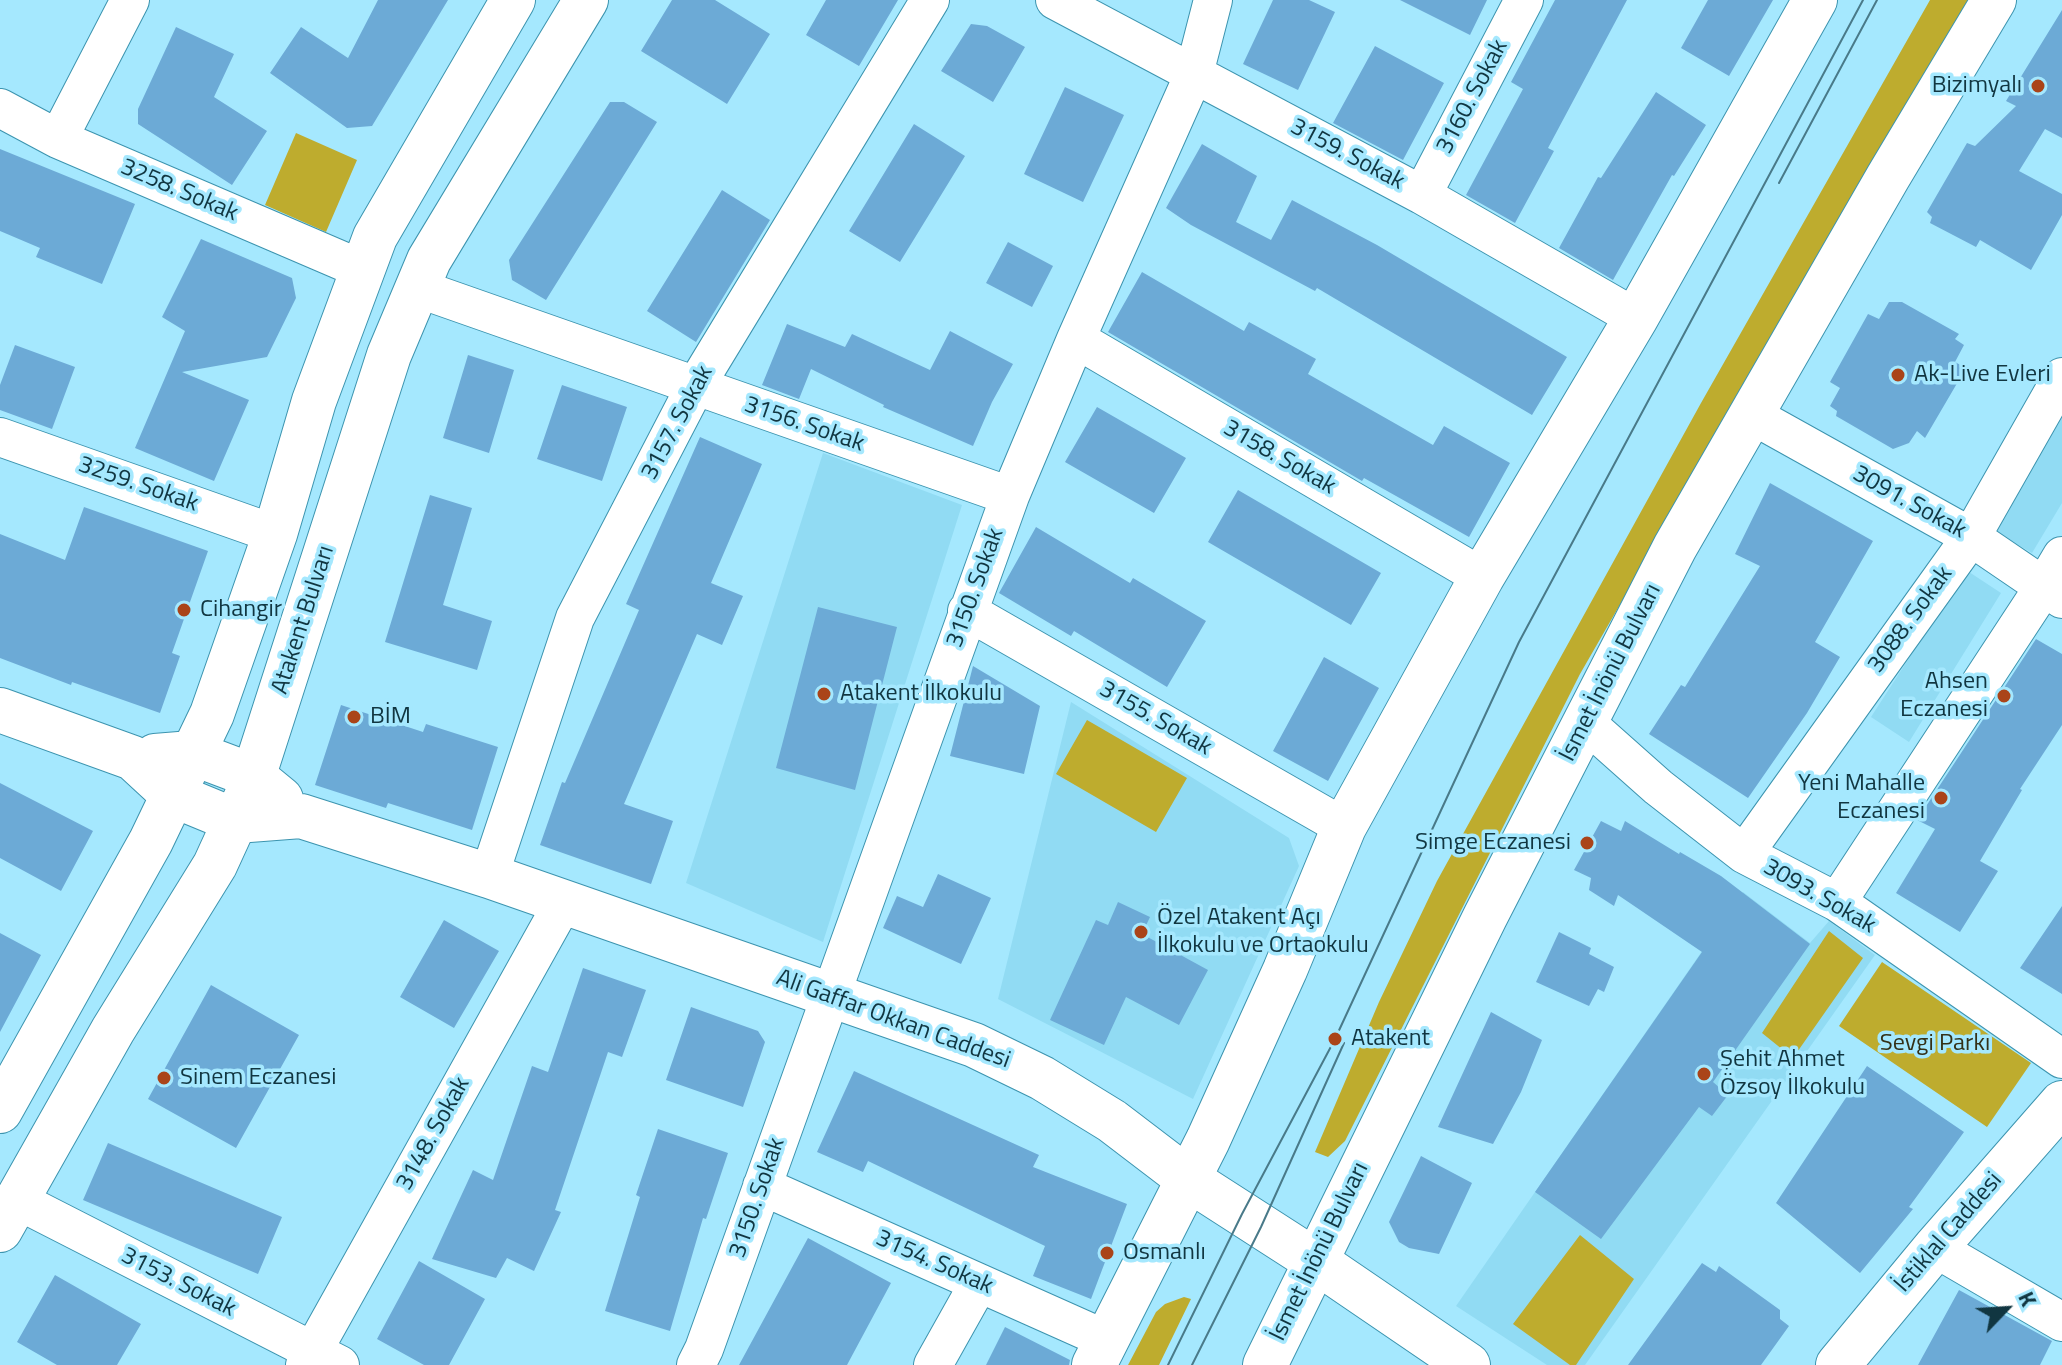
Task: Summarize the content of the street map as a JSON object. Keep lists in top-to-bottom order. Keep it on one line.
{"streets":{"main road":["Atakent Bulvarı","İsmet İnönü Bulvarı","Ali Gaffar Okkan Caddesi","İstiklal Caddesi"],"street":["3160. Sokak","3159. Sokak","3258. Sokak","3157. Sokak","3156. Sokak","3158. Sokak","3259. Sokak","3091. Sokak","3150. Sokak","3088. Sokak","3155. Sokak","3093. Sokak","3148. Sokak","3154. Sokak","3153. Sokak"]},"crossings":[["3160. Sokak","3159. Sokak"],["3159. Sokak","3150. Sokak"],["3157. Sokak","3156. Sokak"],["3157. Sokak","Ali Gaffar Okkan Caddesi"],["3156. Sokak","3150. Sokak"],["3156. Sokak","Atakent Bulvarı"],["3158. Sokak","3150. Sokak"],["3091. Sokak","3088. Sokak"],["3091. Sokak","İsmet İnönü Bulvarı"],["3150. Sokak","3155. Sokak"],["3150. Sokak","Ali Gaffar Okkan Caddesi"],["3150. Sokak","3154. Sokak"],["Atakent Bulvarı","Ali Gaffar Okkan Caddesi"],["Atakent Bulvarı","3153. Sokak"],["3088. Sokak","3093. Sokak"],["İsmet İnönü Bulvarı","3093. Sokak"],["İsmet İnönü Bulvarı","Ali Gaffar Okkan Caddesi"],["Ali Gaffar Okkan Caddesi","3148. Sokak"],["3148. Sokak","3153. Sokak"]],"parks":["Sevgi Parkı"],"places":["Bizimyalı","Ak-Live Evleri","Cihangir","Atakent İlkokulu","Ahsen Eczanesi","BİM","Yeni Mahalle Eczanesi","Simge Eczanesi","Özel Atakent Açı İlkokulu ve Ortaokulu","Atakent","Şehit Ahmet Özsoy İlkokulu","Sinem Eczanesi","Osmanlı"],"north":"top right"}
